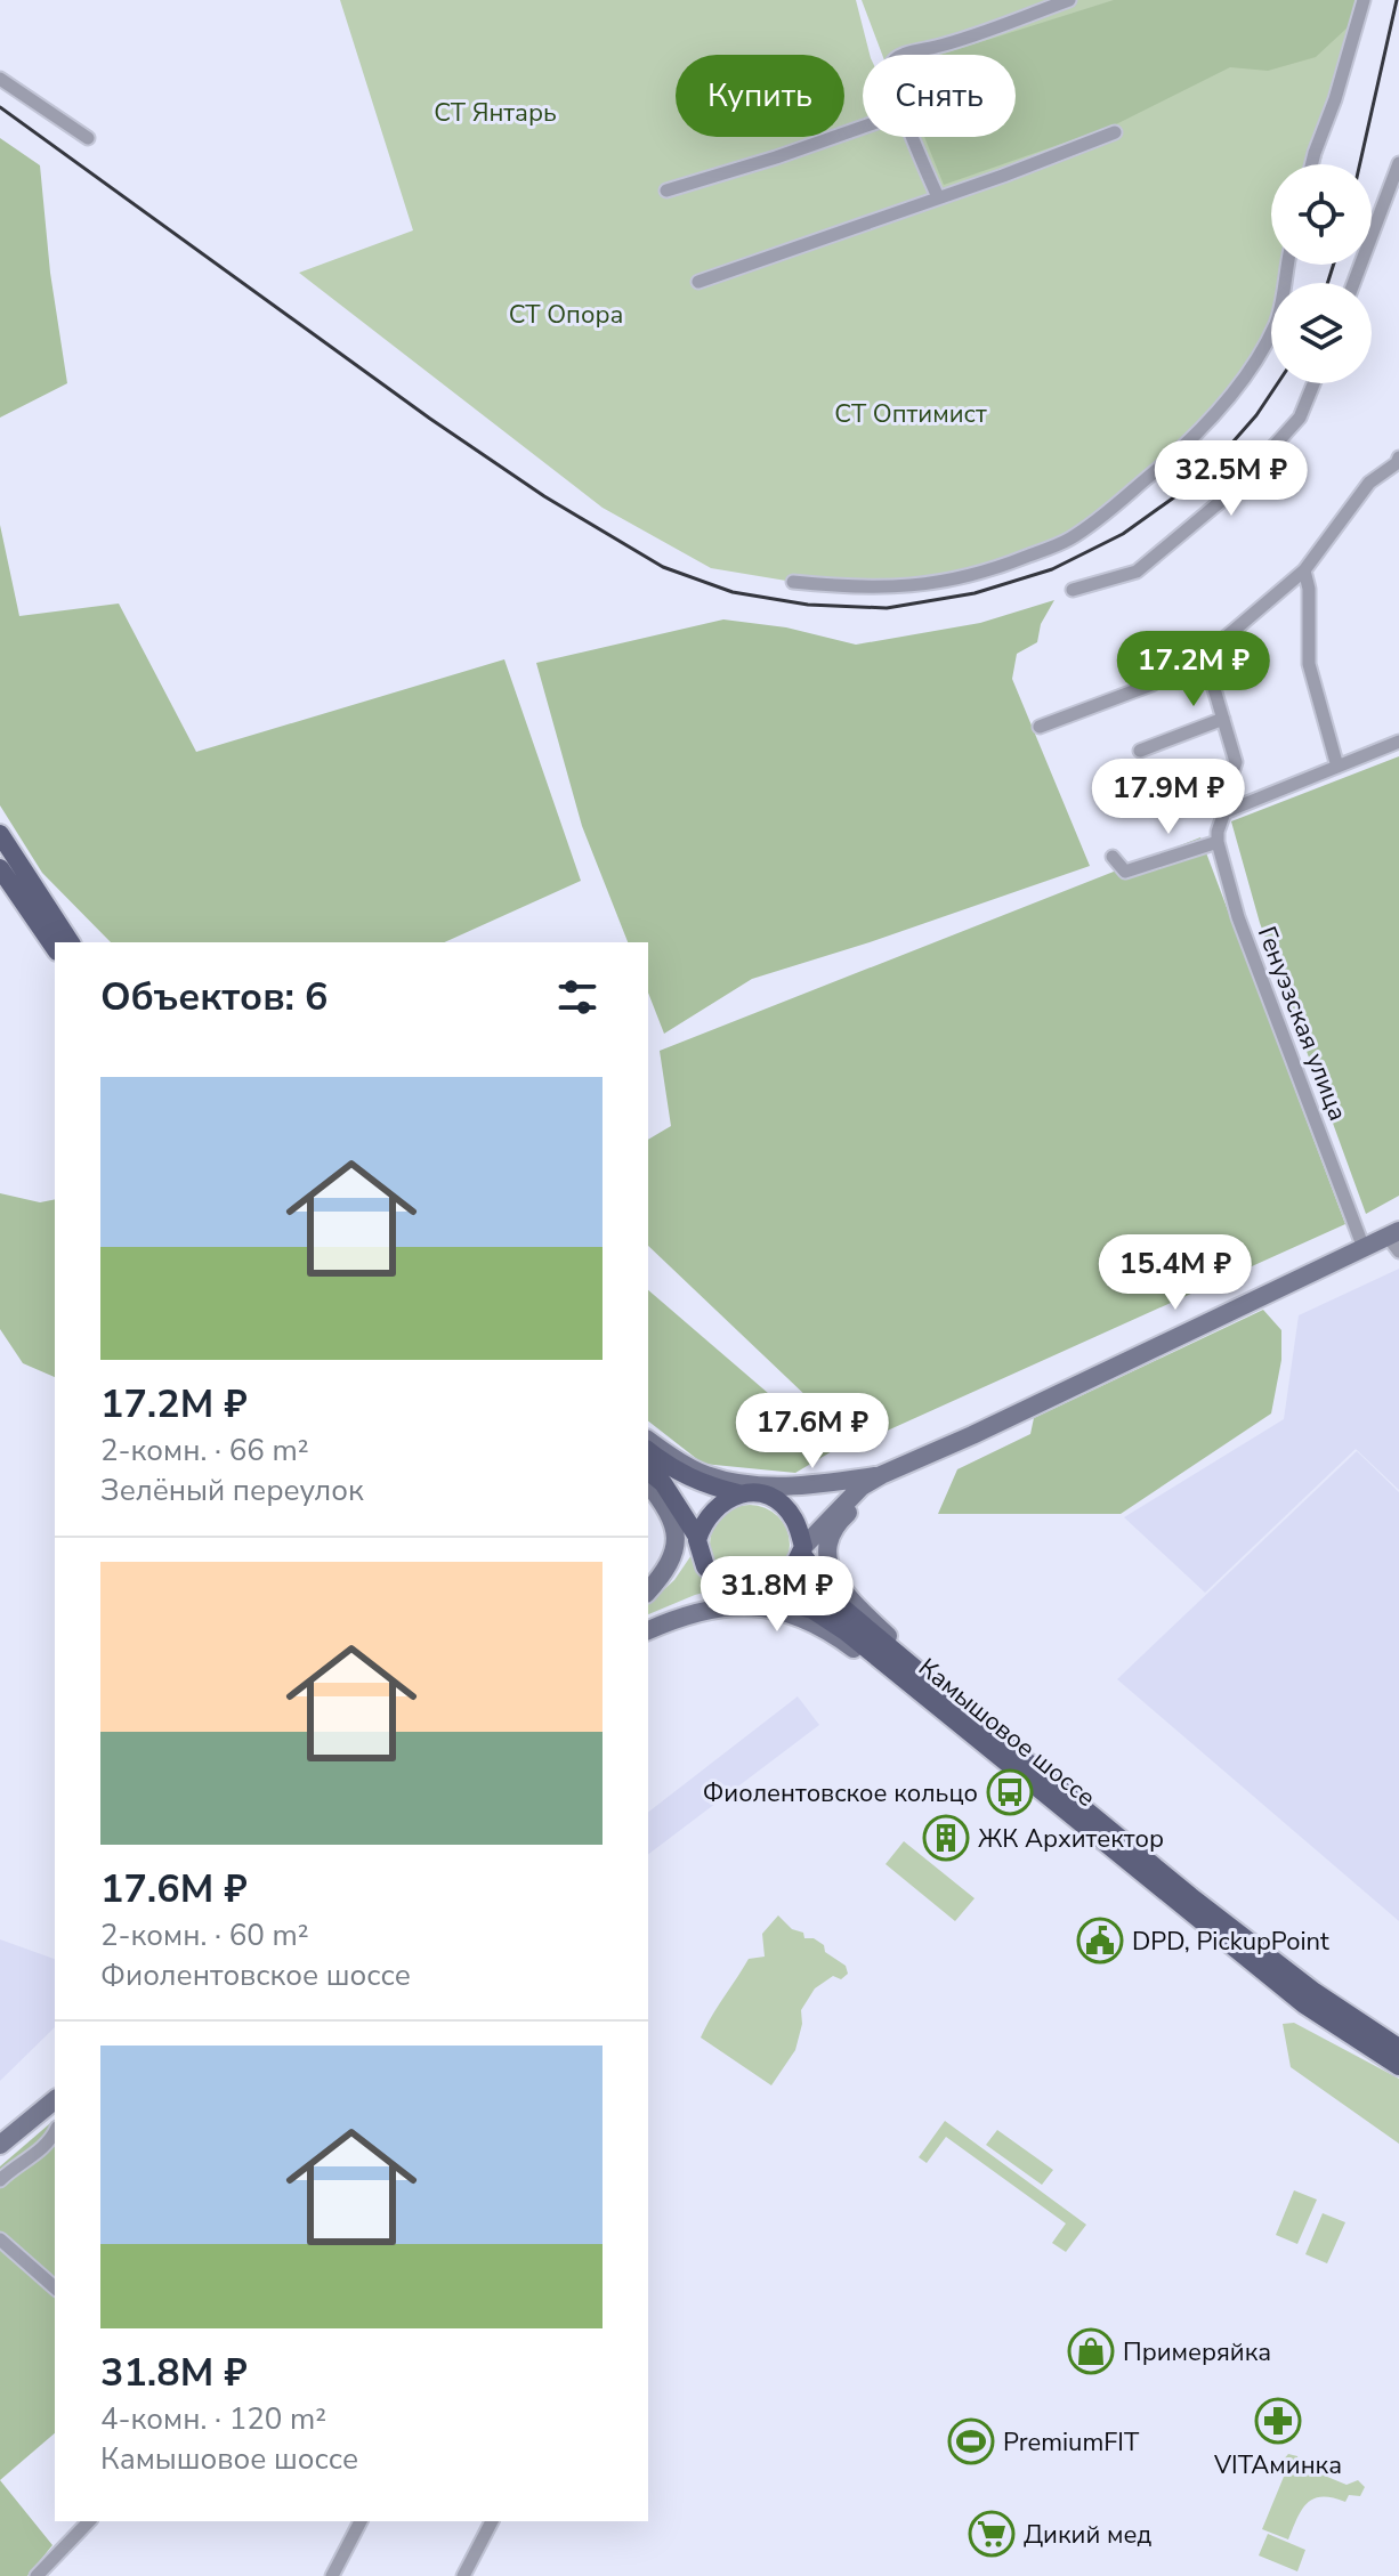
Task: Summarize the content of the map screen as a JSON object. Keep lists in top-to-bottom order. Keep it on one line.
{"streets":{"main road":["Камышовое шоссе"],"street":["Генуэзская улица"]},"parks":["СТ Янтарь","СТ Опора","СТ Оптимист"],"places":{"bus stop":["Фиолентовское кольцо"],"building":["ЖК Архитектор"],"public building":["DPD, PickupPoint"],"shop":["Примеряйка"],"pharmacy":["VITAминка"],"sports":["PremiumFIT"],"supermarket":["Дикий мед"]},"page":{"chip":["Купить","Снять"],"price":["32.5M ₽","17.2M ₽","17.9M ₽","15.4M ₽","17.6M ₽","31.8M ₽"],"heading":"Объектов: 6","list":[{"name":"17.2M ₽","note":"2-комн. · 66 m² · Зелёный переулок"},{"name":"17.6M ₽","note":"2-комн. · 60 m² · Фиолентовское шоссе"},{"name":"31.8M ₽","note":"4-комн. · 120 m² · Камышовое шоссе"}]}}
